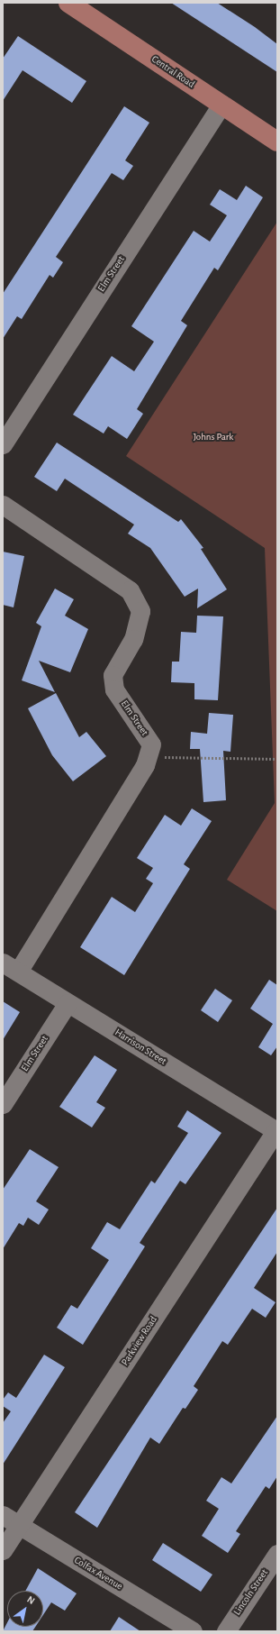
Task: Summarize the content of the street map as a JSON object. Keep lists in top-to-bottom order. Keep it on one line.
{"streets":{"main road":["Central Road"],"street":["Elm Street","Harrison Street","Parkview Road","Colfax Avenue","Lincoln Street"]},"crossings":[["Central Road","Elm Street"],["Elm Street","Harrison Street"],["Harrison Street","Parkview Road"],["Parkview Road","Colfax Avenue"]],"parks":["Johns Park"],"north":"top right"}
